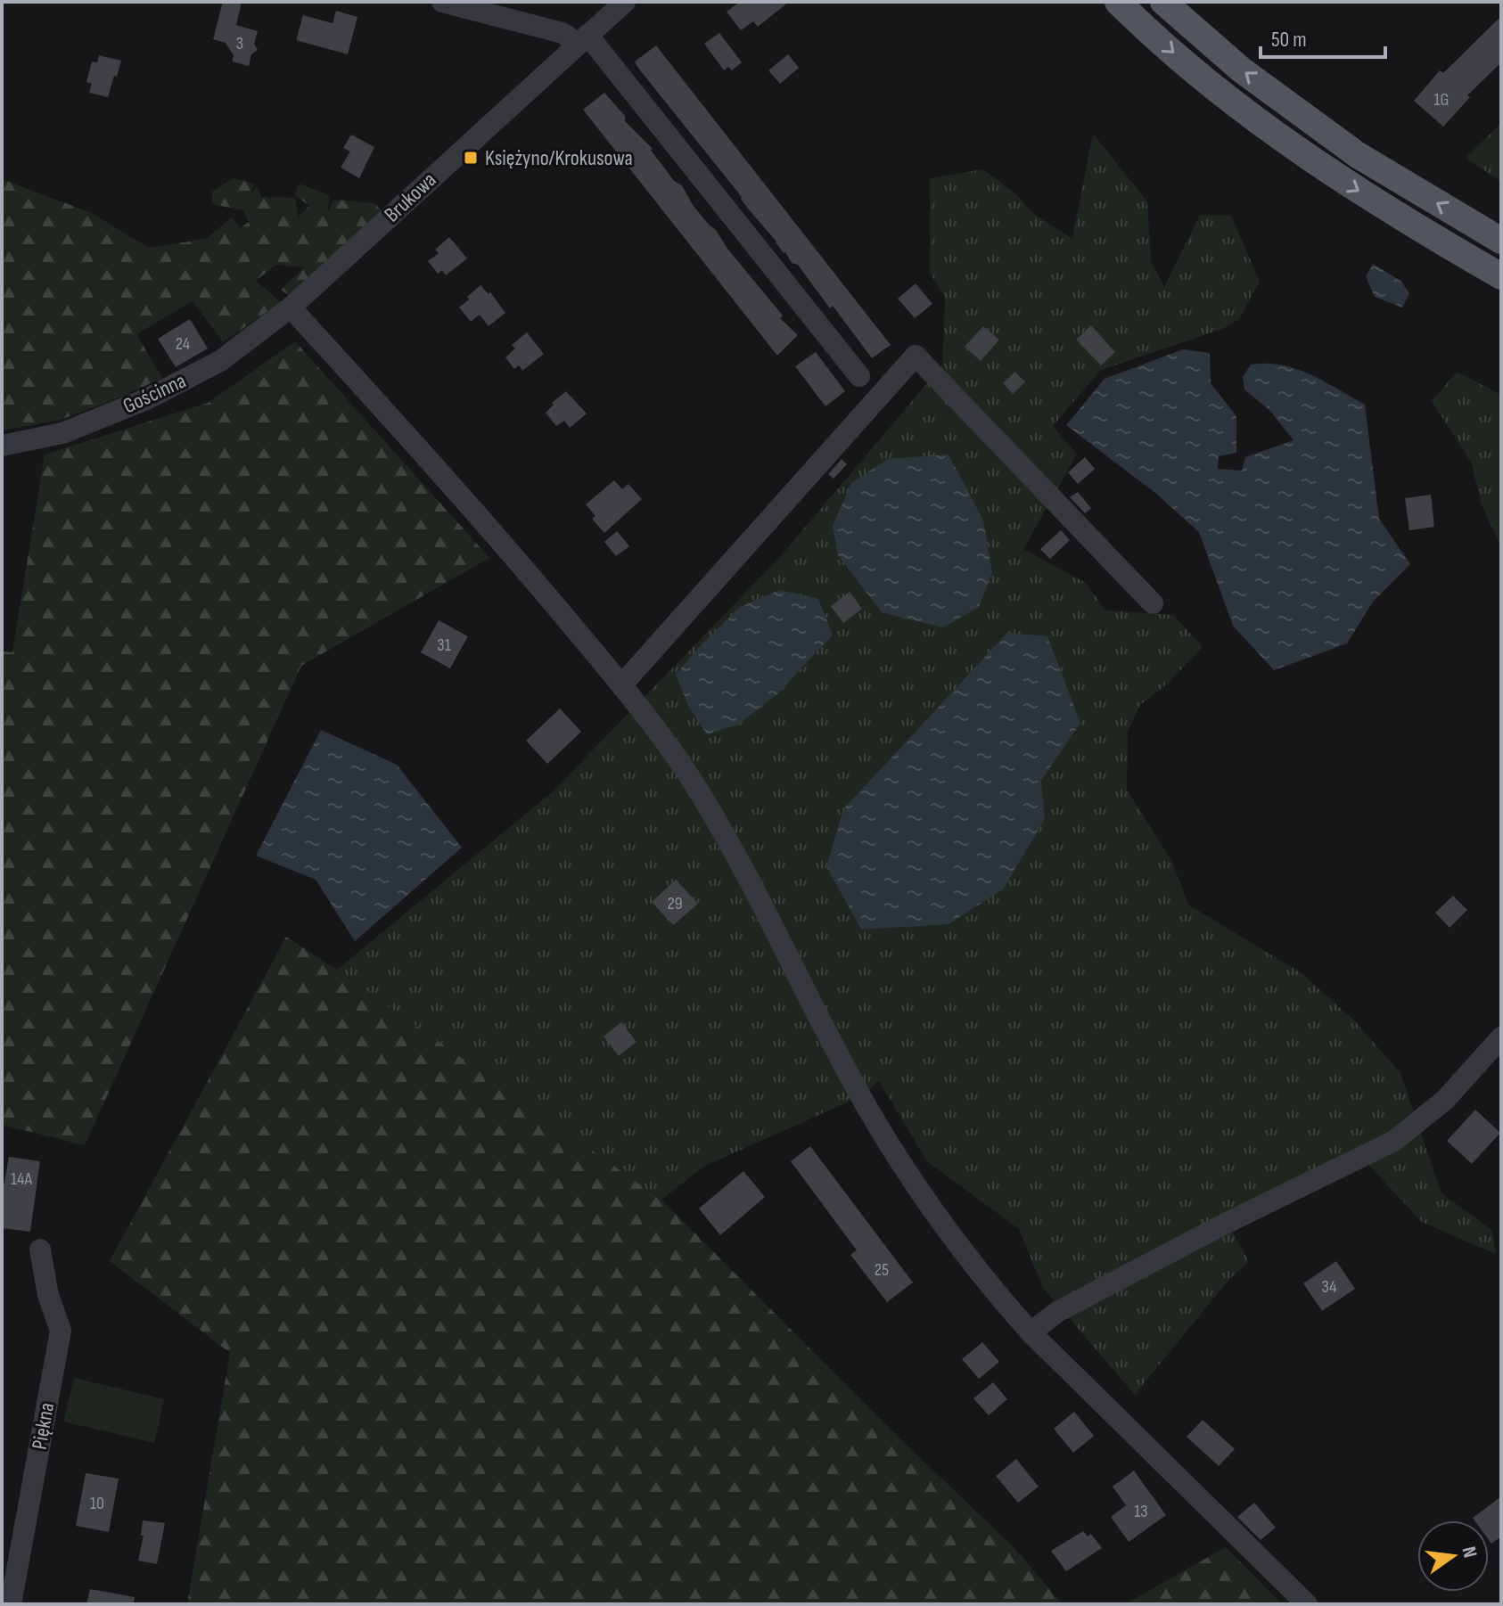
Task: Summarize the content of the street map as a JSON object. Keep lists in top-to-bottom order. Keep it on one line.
{"streets":{"street":["Brukowa","Gościnna","Piękna"]},"crossings":[["Brukowa","Gościnna"]],"places":{"transit":["Księżyno/Krokusowa"]},"house_numbers":["3","1G","24","31","29","14A","25","34","10","13"],"scale_bar":"50 m","north":"right"}
